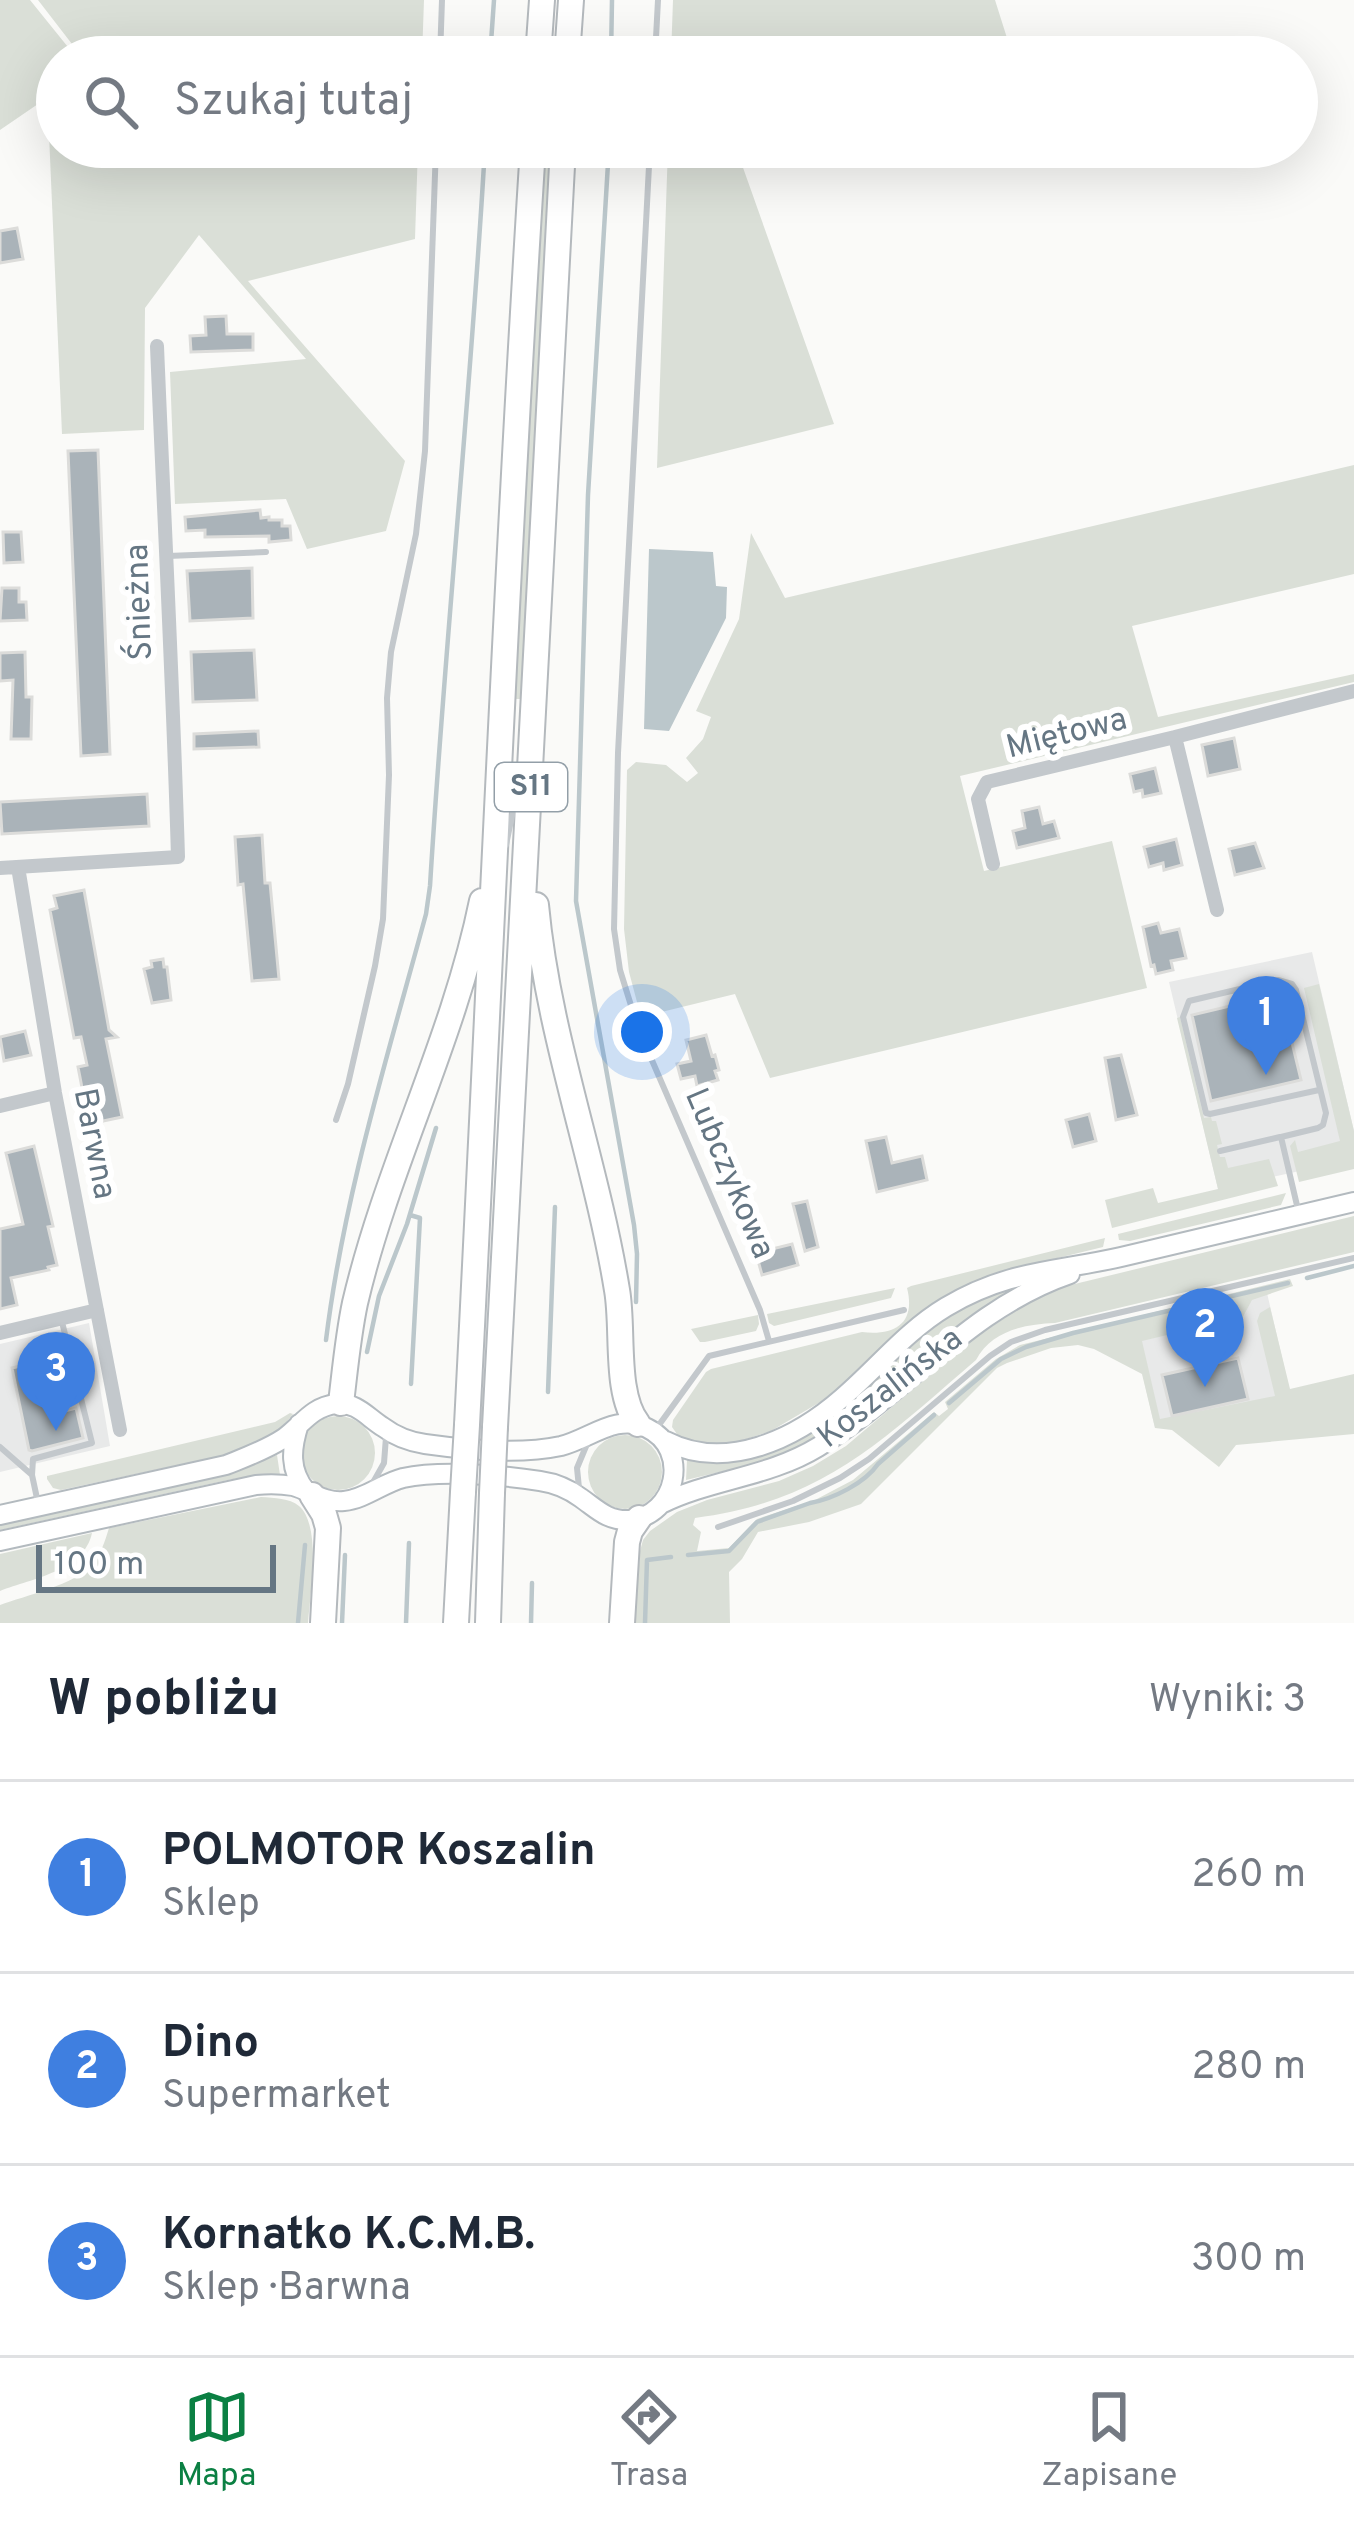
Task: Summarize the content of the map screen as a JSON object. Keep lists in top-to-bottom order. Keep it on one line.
{"streets":{"highway":["S11"],"main road":["Koszalińska"],"street":["Śnieżna","Miętowa","Barwna"],"lane":["Lubczykowa"]},"crossings":[["Śnieżna","Barwna"]],"scale_bar":"100 m","page":{"search":"Szukaj tutaj","pins":["1","2","3"],"scale":"100 m","heading":["W pobliżu","Wyniki: 3"],"list":[{"mark":"1","name":"POLMOTOR Koszalin","note":"Sklep","value":"260 m"},{"mark":"2","name":"Dino","note":"Supermarket","value":"280 m"},{"mark":"3","name":"Kornatko K.C.M.B.","note":"Sklep · Barwna","value":"300 m"}],"nav":["Mapa","Trasa","Zapisane"]}}
